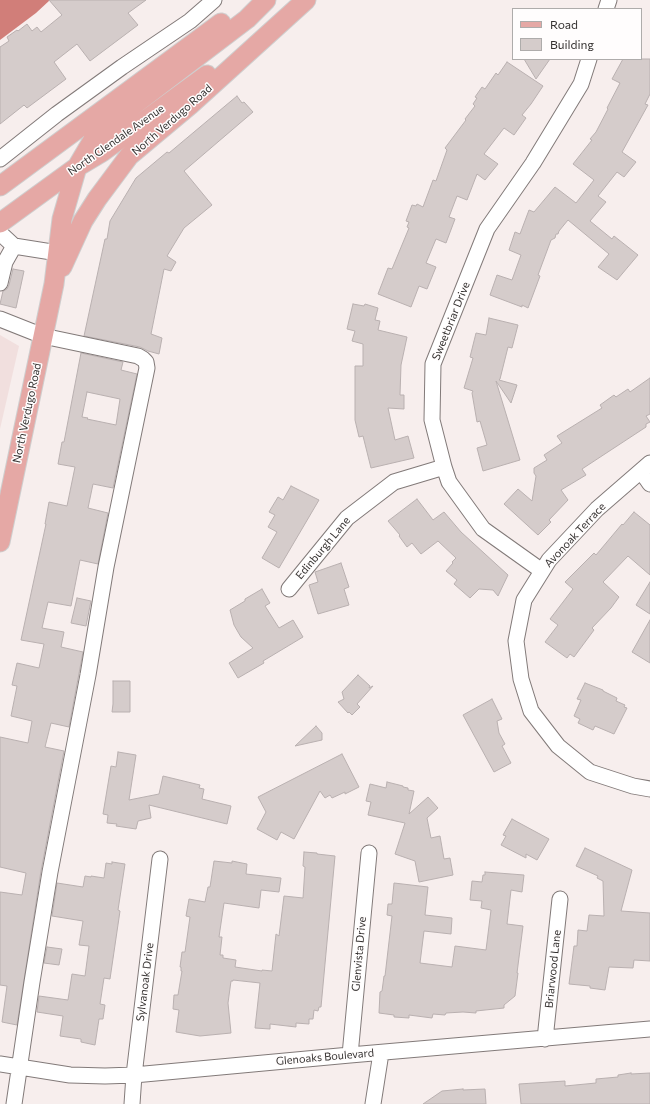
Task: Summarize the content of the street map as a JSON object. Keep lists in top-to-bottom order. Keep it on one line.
{"streets":{"main road":["North Verdugo Road","North Glendale Avenue"],"street":["Sweetbriar Drive","Avonoak Terrace","Edinburgh Lane","Glenvista Drive","Briarwood Lane","Sylvanoak Drive","Glenoaks Boulevard"]},"crossings":[["North Verdugo Road","North Glendale Avenue"],["Sweetbriar Drive","Avonoak Terrace"],["Sweetbriar Drive","Edinburgh Lane"],["Glenvista Drive","Glenoaks Boulevard"],["Briarwood Lane","Glenoaks Boulevard"],["Sylvanoak Drive","Glenoaks Boulevard"]],"legend":["Road","Building"]}
